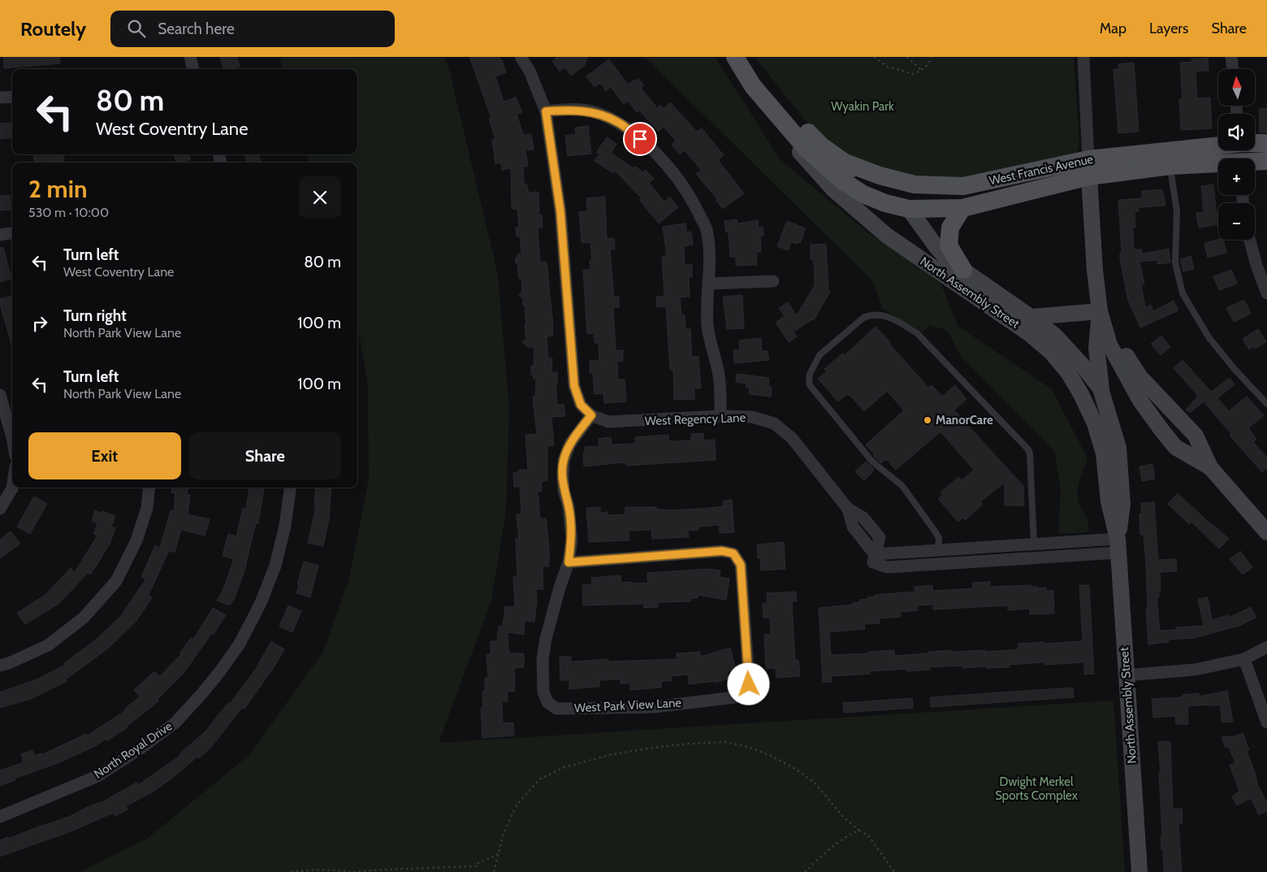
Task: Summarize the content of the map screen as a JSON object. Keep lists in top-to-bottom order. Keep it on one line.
{"streets":{"main road":["West Francis Avenue","North Assembly Street"],"street":["West Regency Lane","West Park View Lane","North Royal Drive"]},"crossings":[["West Francis Avenue","North Assembly Street"]],"parks":["Wyakin Park","Dwight Merkel Sports Complex"],"places":["ManorCare"],"north":"top","page":{"header":"Routely","search":"Search here","nav":["Map","Layers","Share"],"map_buttons":["+","−"],"turn":["80 m","West Coventry Lane"],"heading":["2 min","530 m · 10:00"],"list":[{"name":"Turn left","note":"West Coventry Lane","value":"80 m"},{"name":"Turn right","note":"North Park View Lane","value":"100 m"},{"name":"Turn left","note":"North Park View Lane","value":"100 m"}],"buttons":["Exit","Share"]}}
